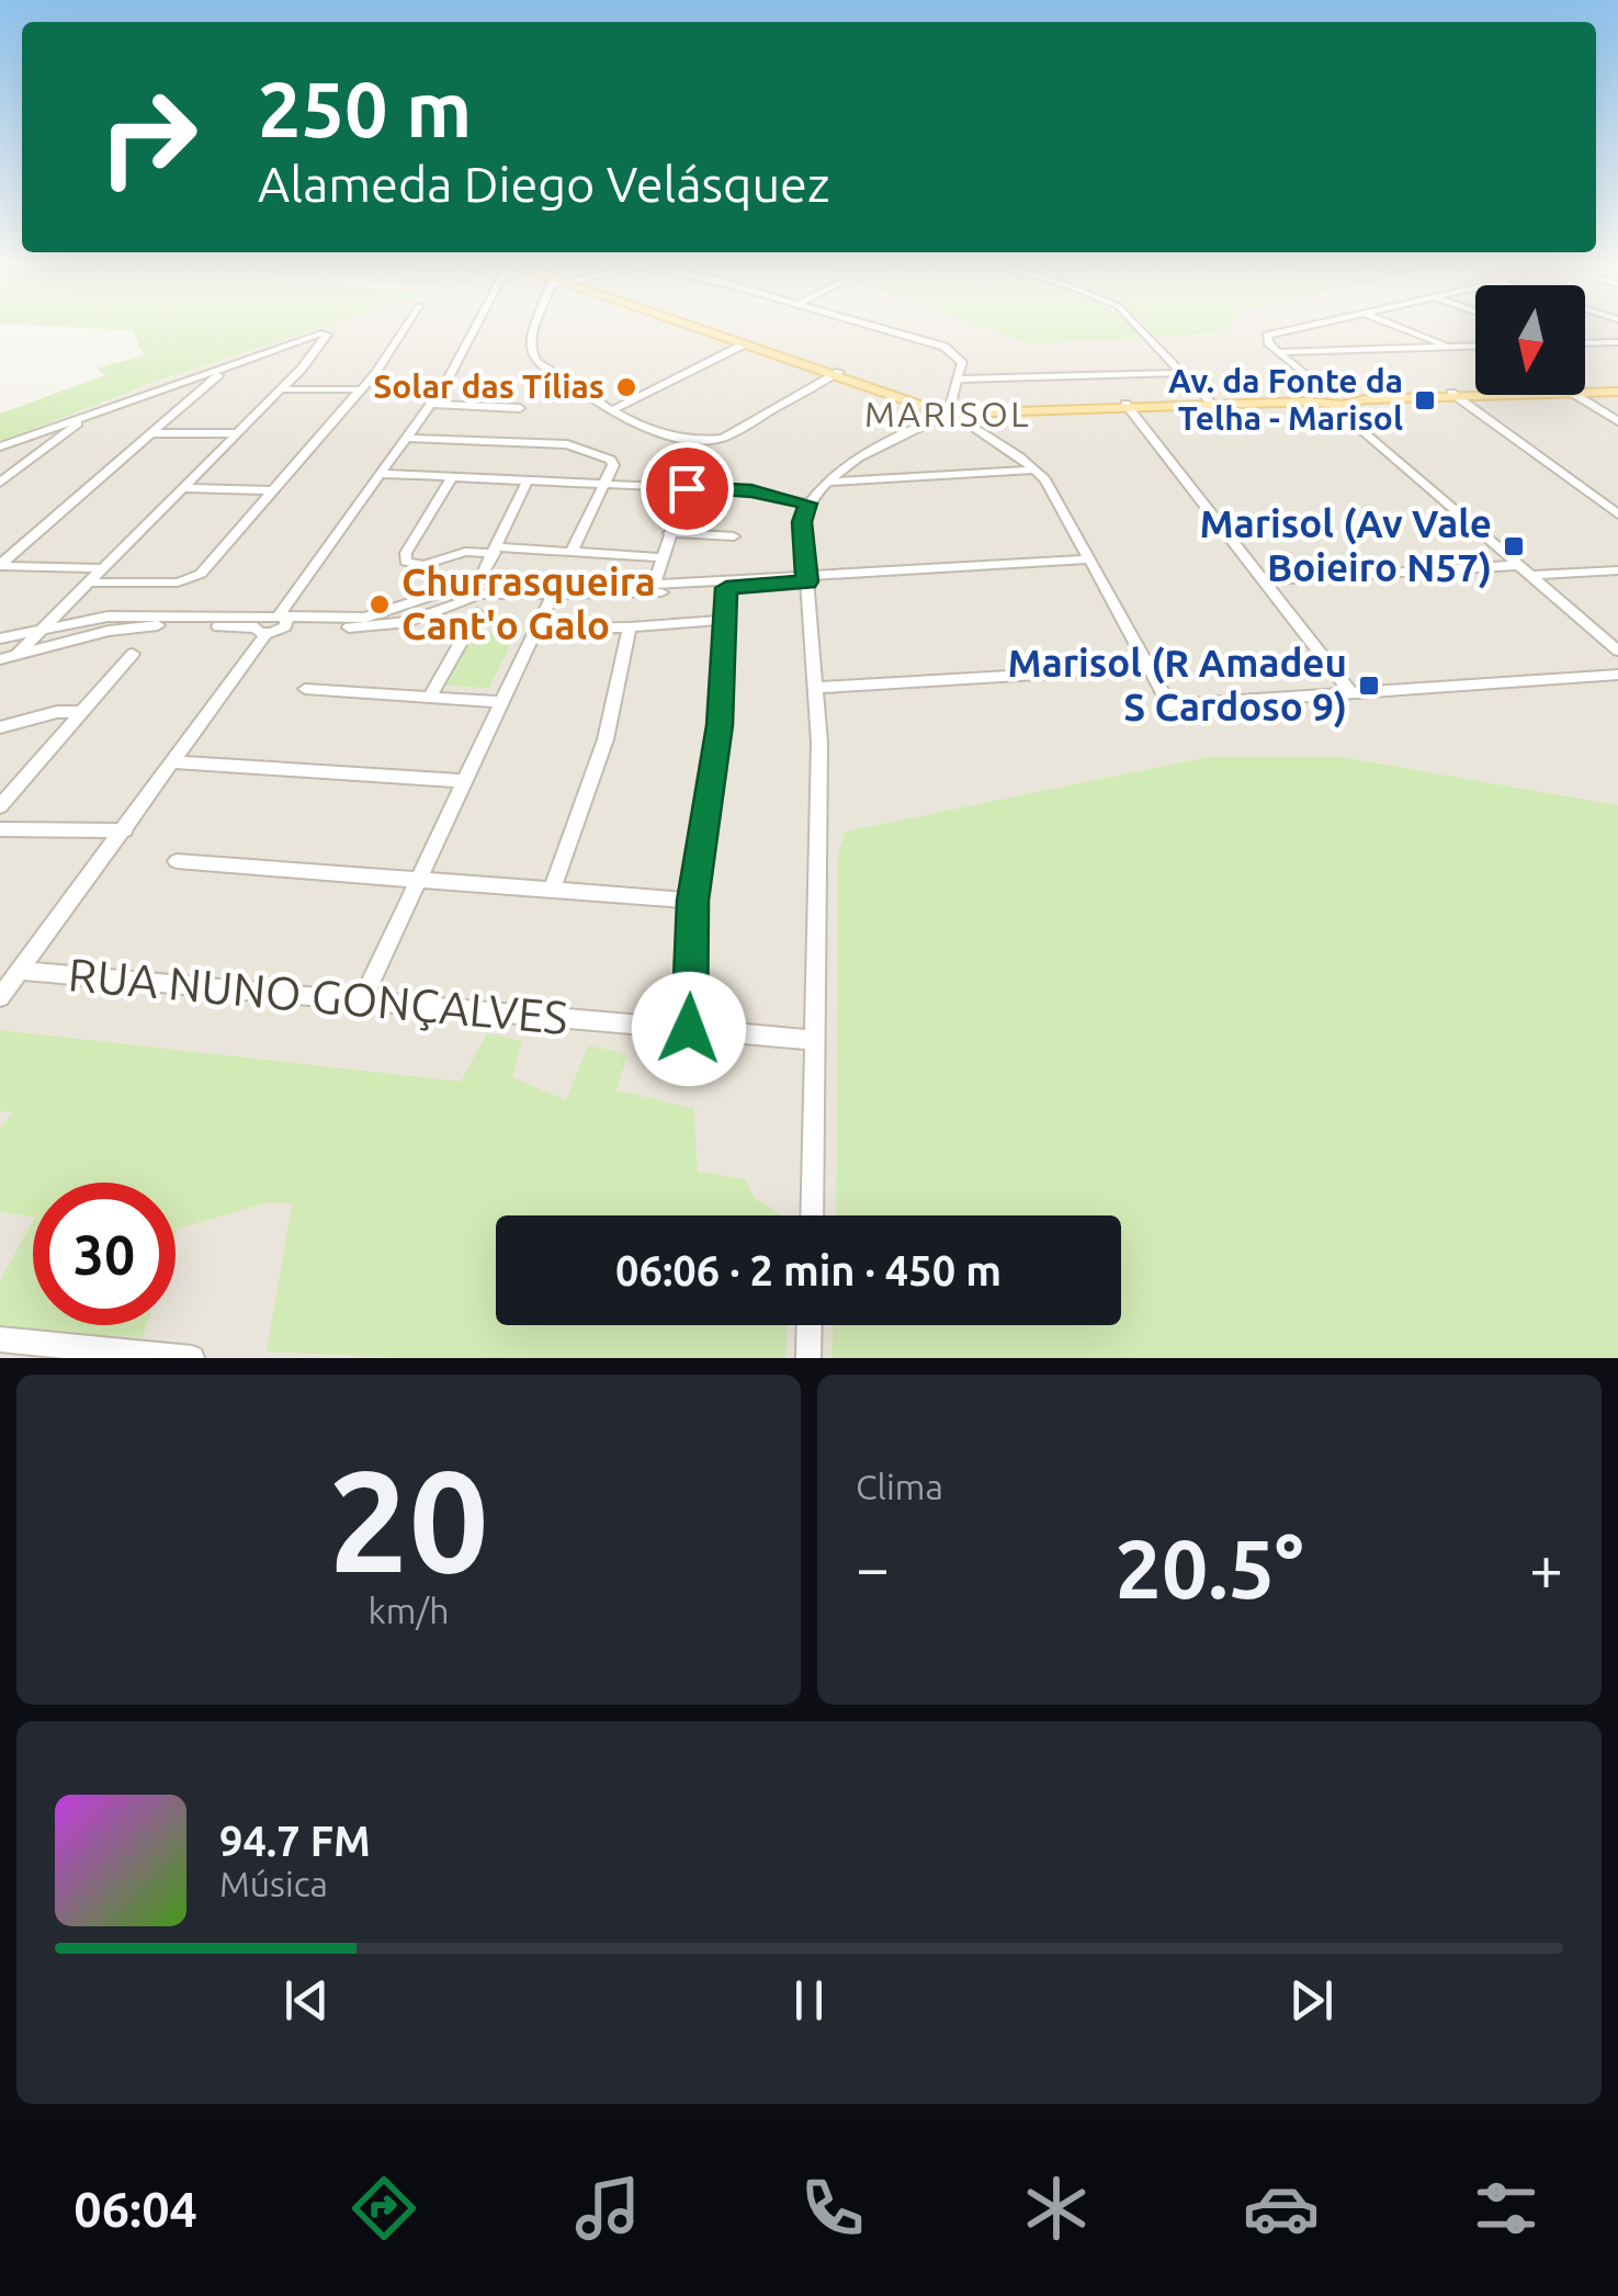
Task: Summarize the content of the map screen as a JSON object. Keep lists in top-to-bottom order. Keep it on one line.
{"streets":{"street":["RUA NUNO GONÇALVES"]},"districts":["MARISOL"],"places":{"other":["Solar das Tílias","Churrasqueira Cant'o Galo"],"transit":["Av. da Fonte da Telha - Marisol","Marisol (Av Vale Boieiro N57)","Marisol (R Amadeu S Cardoso 9)"]},"north":"bottom","page":{"turn":["250 m","Alameda Diego Velásquez"],"limit":"30","trip":"06:06 · 2 min · 450 m","tile":[["20","km/h"],"Clima"],"heat":["−","20.5°","+"],"song":["94.7 FM","Música"],"tabs":"06:04"}}
